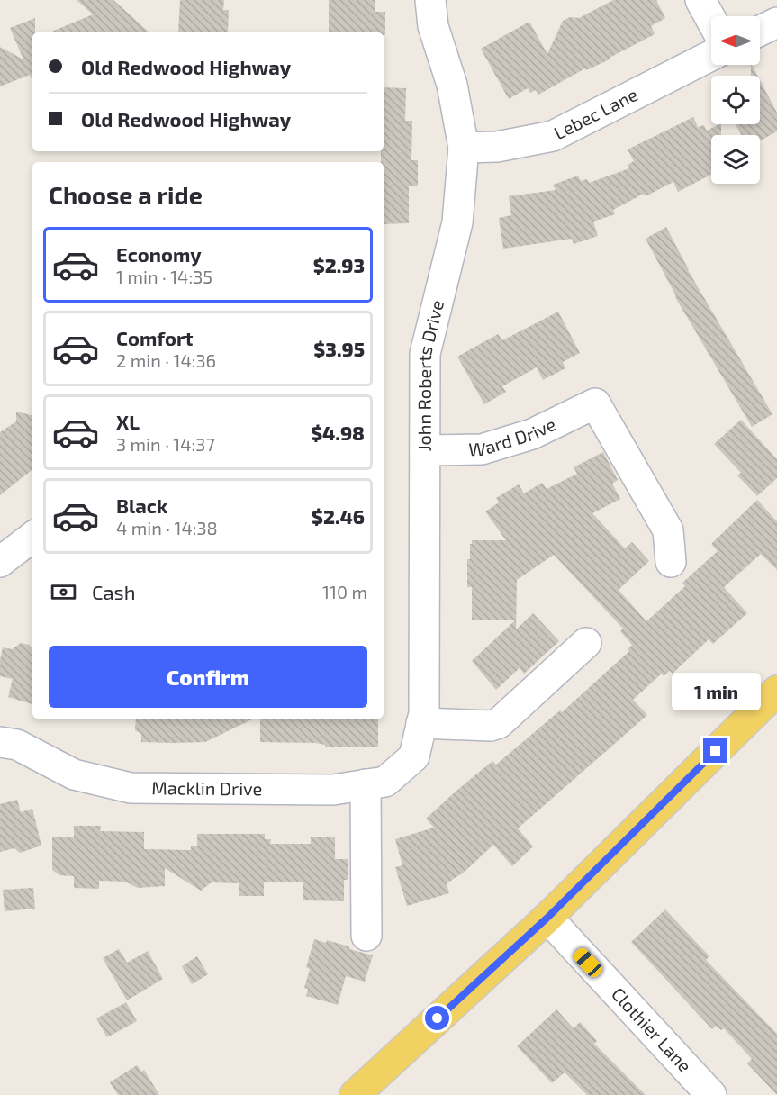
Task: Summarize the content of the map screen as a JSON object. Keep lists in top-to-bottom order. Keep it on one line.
{"streets":{"street":["Lebec Lane","John Roberts Drive","Ward Drive","Macklin Drive","Clothier Lane"]},"crossings":[["Lebec Lane","John Roberts Drive"],["John Roberts Drive","Ward Drive"],["John Roberts Drive","Macklin Drive"]],"north":"left","page":{"banner":["Old Redwood Highway","Old Redwood Highway"],"heading":"Choose a ride","list":[{"name":"Economy","note":"1 min · 14:35","value":"$2.93"},{"name":"Comfort","note":"2 min · 14:36","value":"$3.95"},{"name":"XL","note":"3 min · 14:37","value":"$4.98"},{"name":"Black","note":"4 min · 14:38","value":"$2.46"}],"pay":["Cash","110 m"],"buttons":"Confirm","bubble":"1 min"}}
